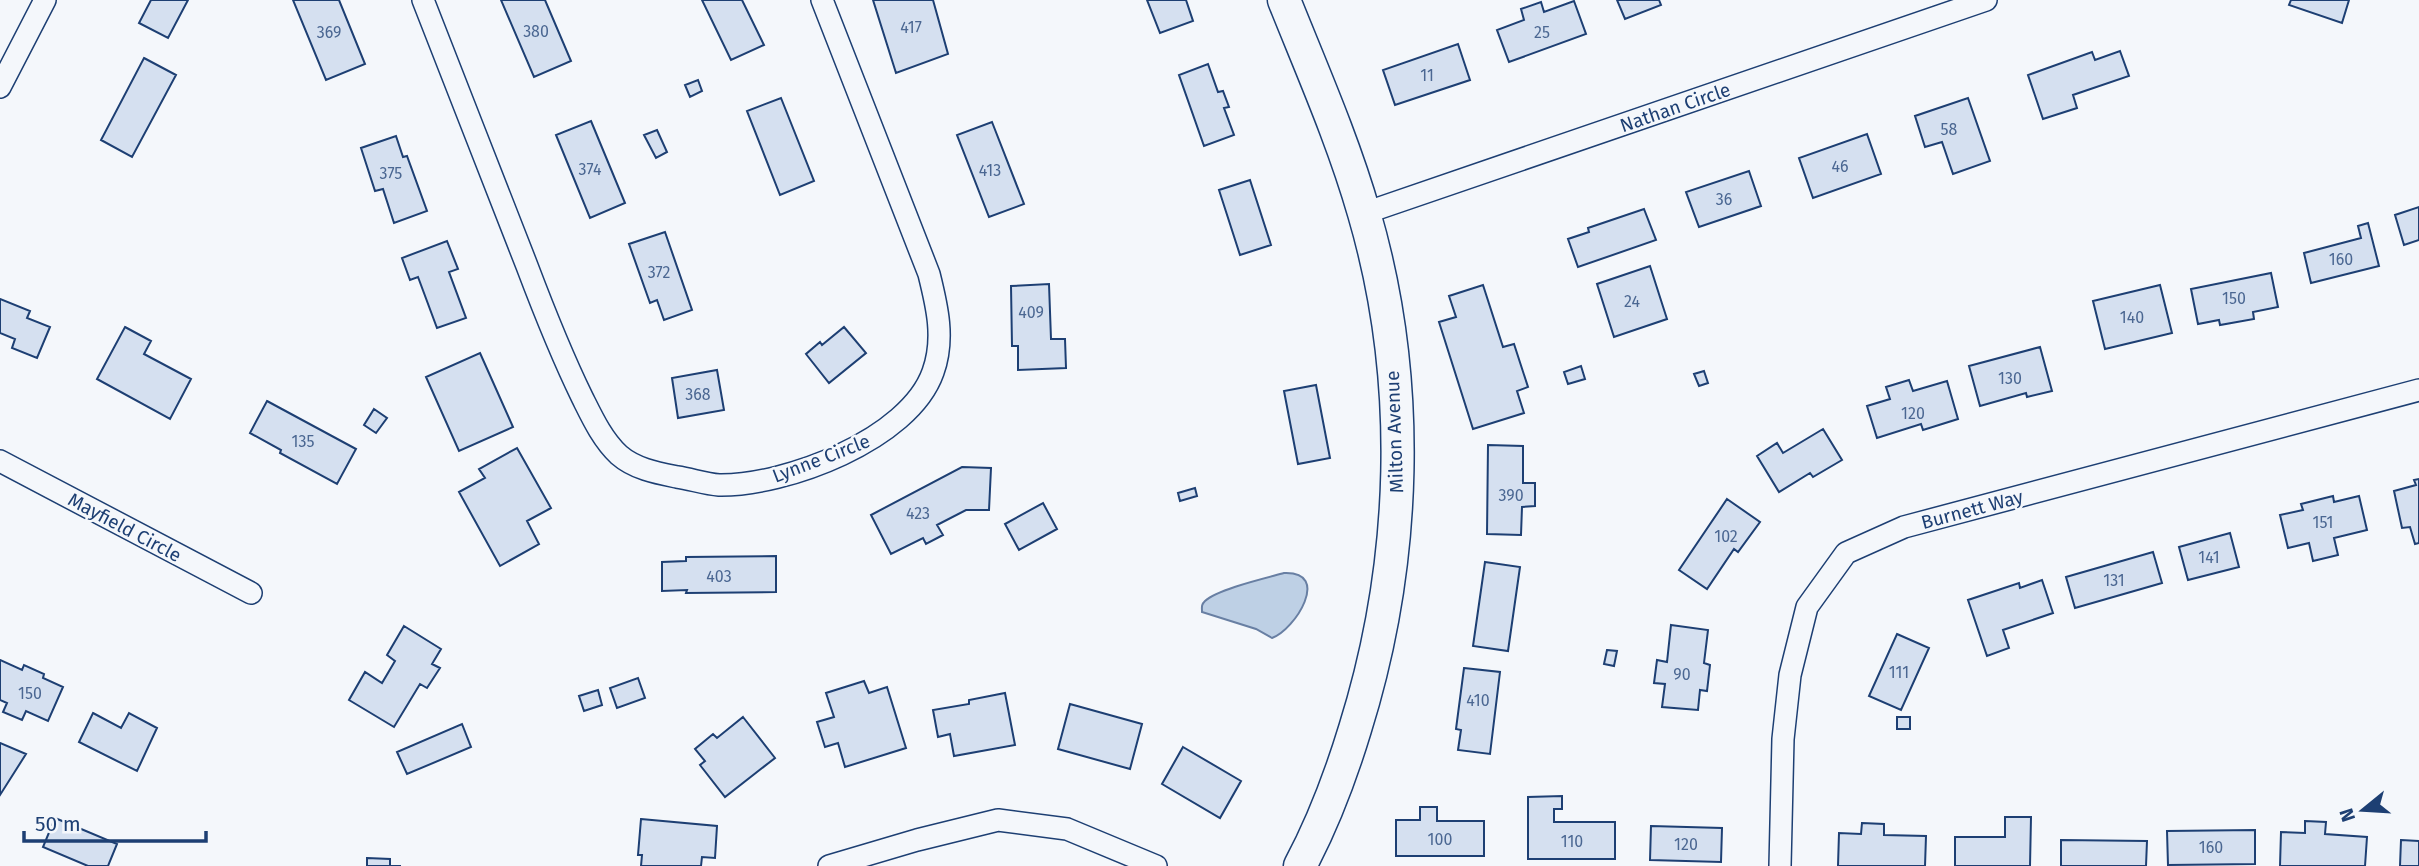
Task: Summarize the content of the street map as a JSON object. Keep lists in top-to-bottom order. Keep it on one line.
{"streets":{"street":["Nathan Circle","Milton Avenue","Lynne Circle","Burnett Way","Mayfield Circle"]},"crossings":[["Nathan Circle","Milton Avenue"]],"house_numbers":["417","380","369","25","11","58","46","374","413","375","36","160","372","150","24","409","140","130","368","120","135","390","423","151","102","141","403","131","111","90","150","410","100","110","120","160"],"scale_bar":"50 m","north":"left"}
